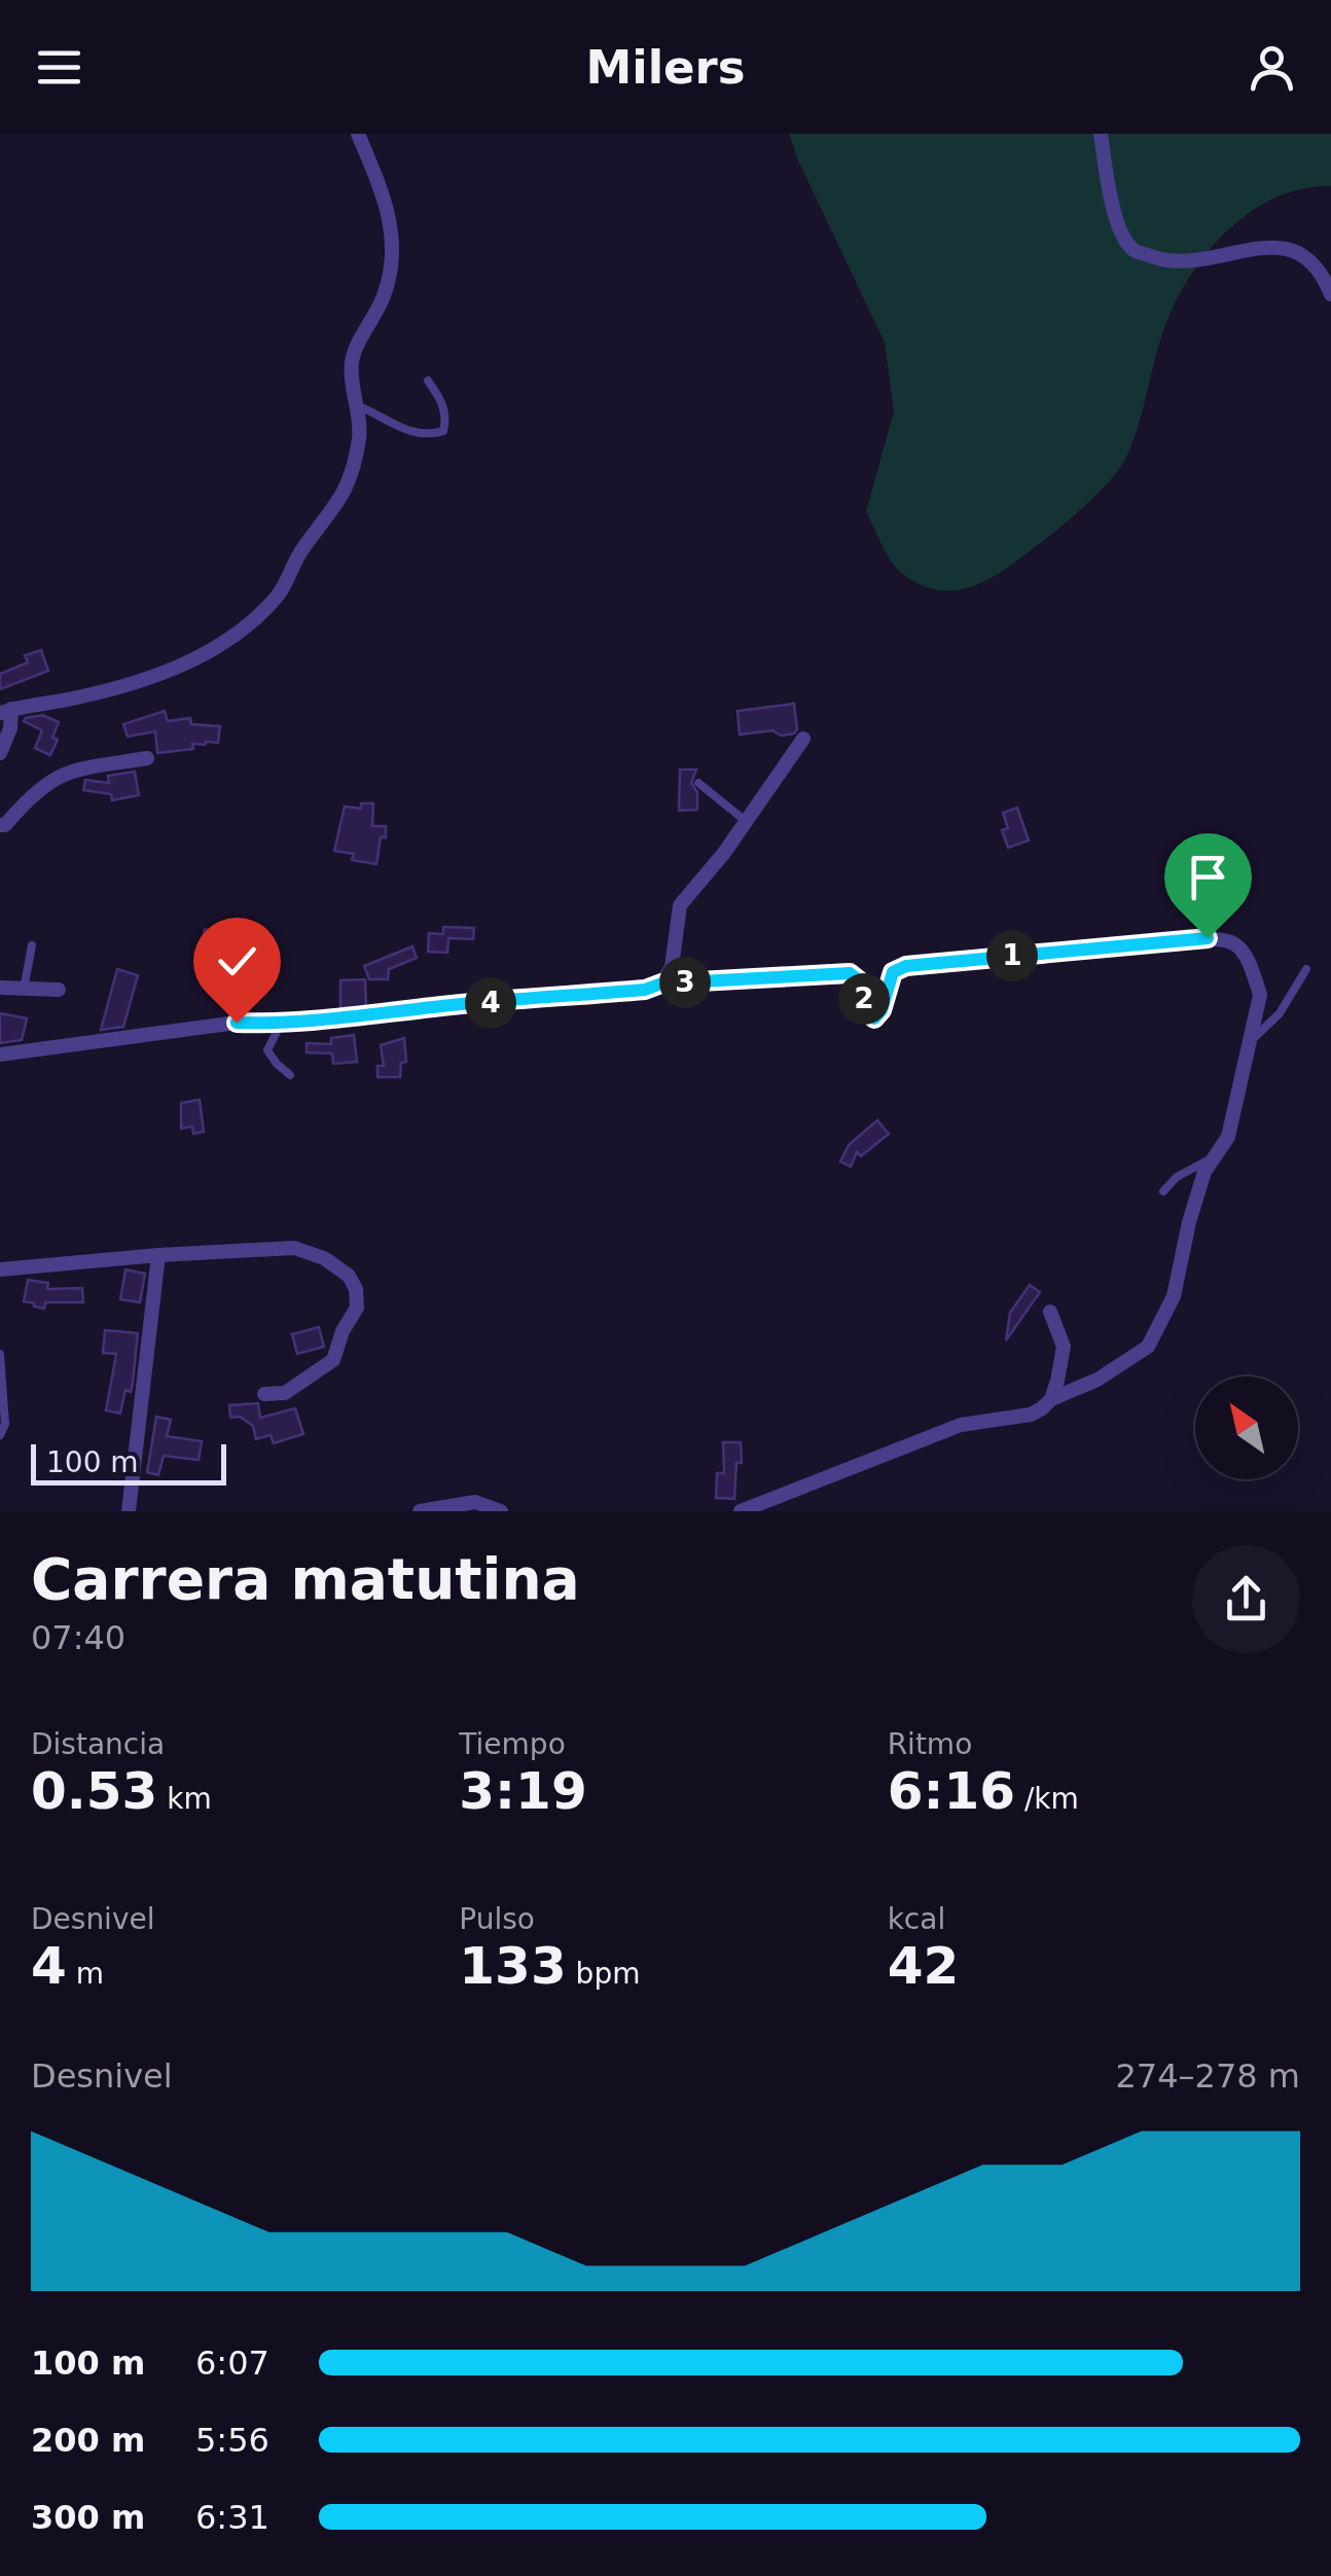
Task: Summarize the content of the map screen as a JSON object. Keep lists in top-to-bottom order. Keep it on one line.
{"scale_bar":"100 m","north":"top left","page":{"header":"Milers","pins":["1","3","2","4"],"scale":"100 m","heading":["Carrera matutina","07:40"],"stats":[["Distancia","0.53 km"],["Tiempo","3:19"],["Ritmo","6:16 /km"],["Desnivel","4 m"],["Pulso","133 bpm"],["kcal","42"]],"chart":["Desnivel","274–278 m"],"list":[{"name":"100 m","note":"6:07"},{"name":"200 m","note":"5:56"},{"name":"300 m","note":"6:31"}]}}
